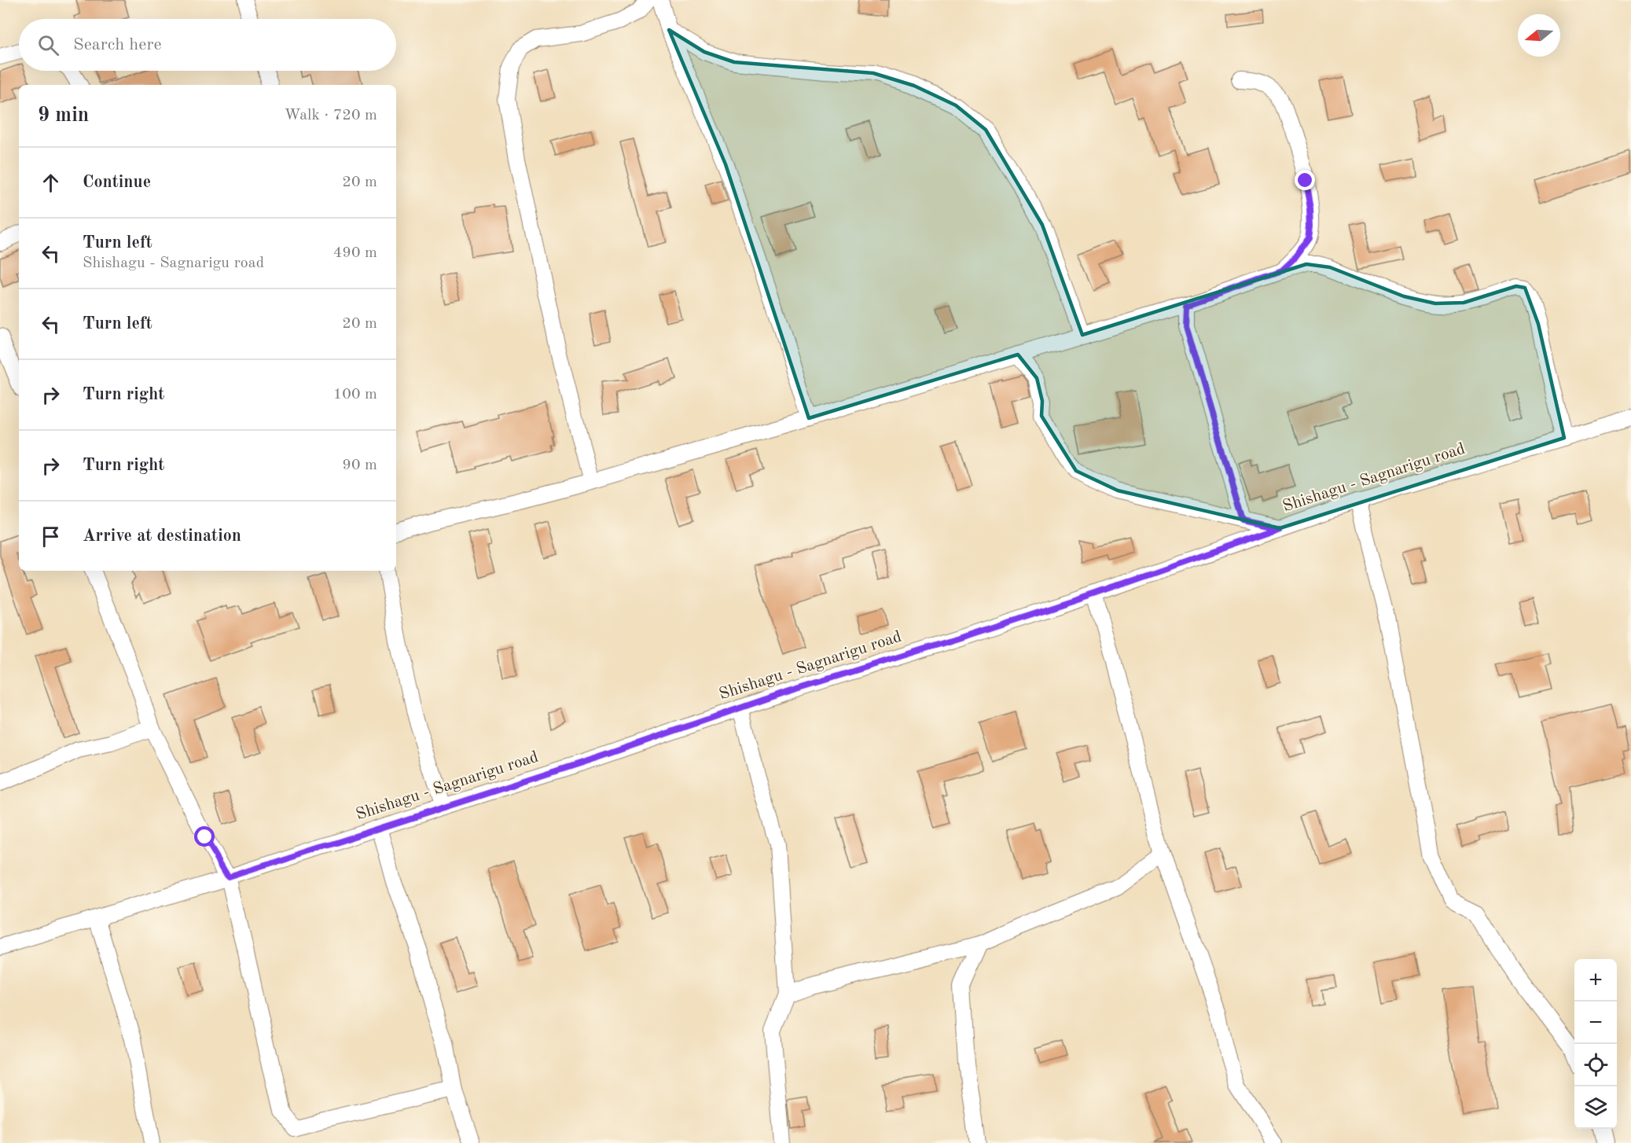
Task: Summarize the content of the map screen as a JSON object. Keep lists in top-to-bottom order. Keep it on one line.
{"streets":{"street":["Shishagu - Sagnarigu road"]},"north":"left","page":{"search":"Search here","heading":["9 min","Walk · 720 m"],"list":[["Continue","20 m"],["Turn left","Shishagu - Sagnarigu road","490 m"],["Turn left","20 m"],["Turn right","100 m"],["Turn right","90 m"],"Arrive at destination"],"map_buttons":["+","−"]}}
